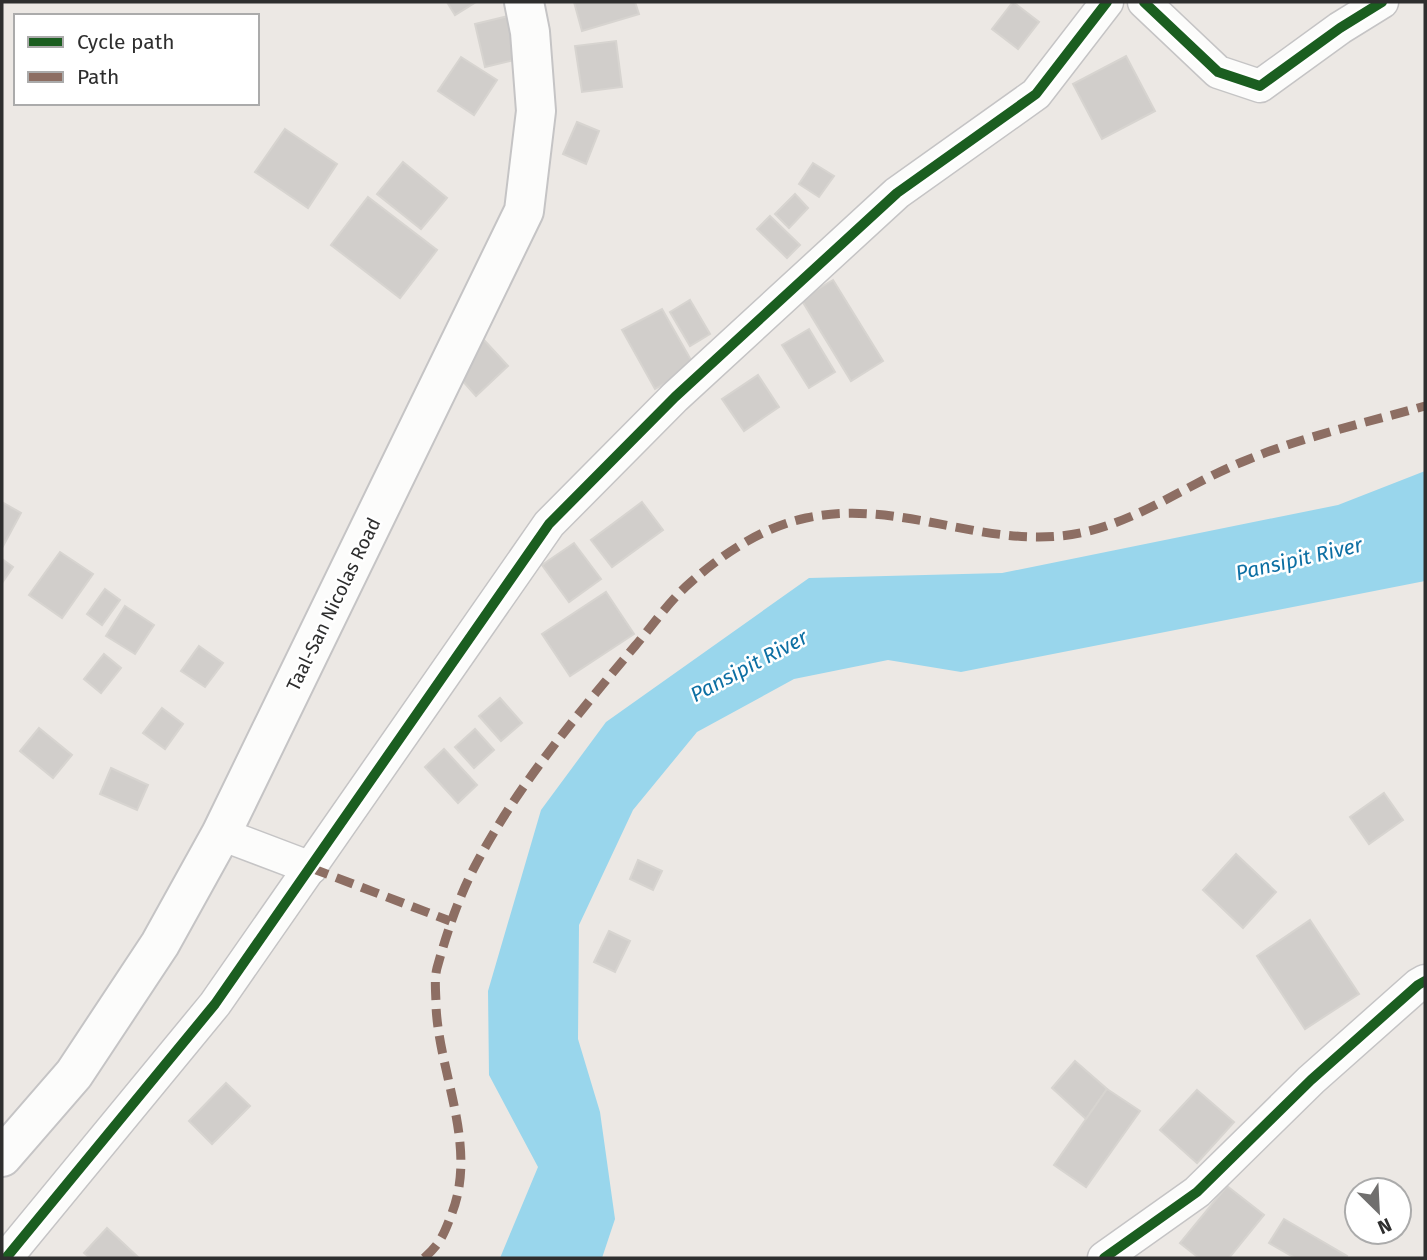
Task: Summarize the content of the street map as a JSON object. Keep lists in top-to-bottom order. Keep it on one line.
{"streets":{"main road":["Taal-San Nicolas Road"]},"water":["Pansipit River"],"legend":["Cycle path","Path"],"north":"bottom right"}
